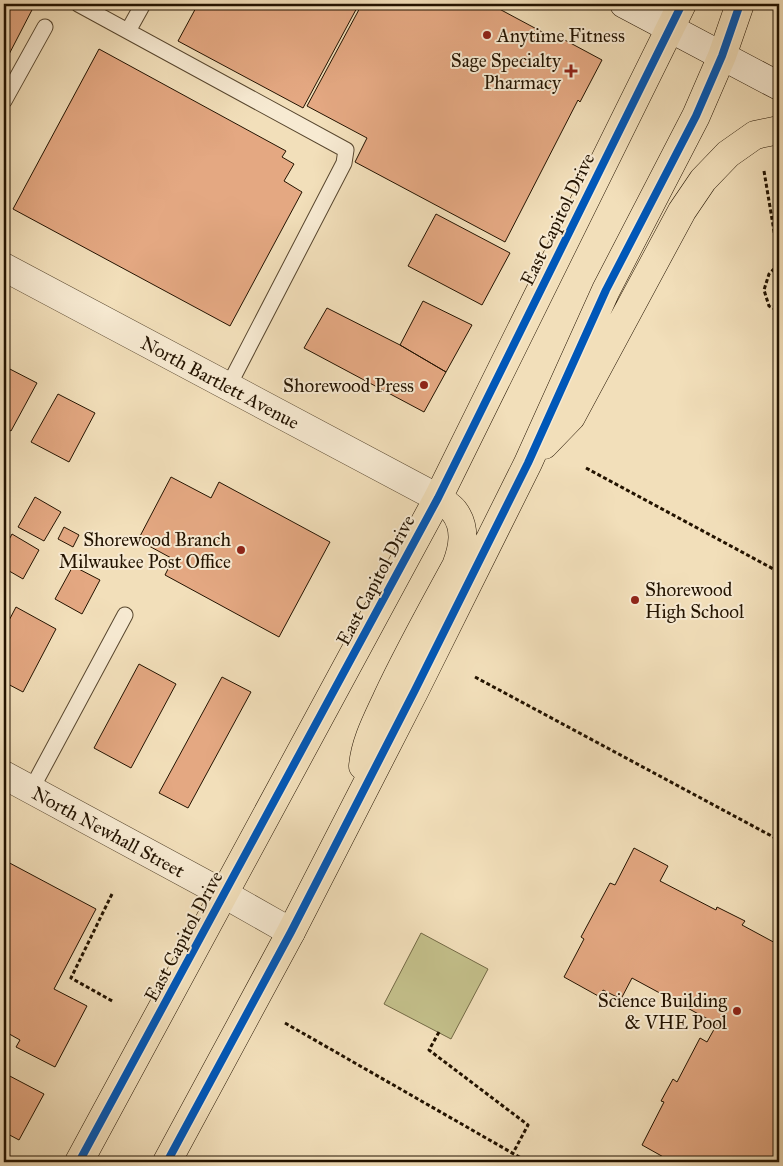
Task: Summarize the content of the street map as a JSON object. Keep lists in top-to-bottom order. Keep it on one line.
{"streets":{"main road":["East Capitol Drive"],"street":["North Bartlett Avenue","North Newhall Street"]},"crossings":[["East Capitol Drive","North Bartlett Avenue"],["East Capitol Drive","North Newhall Street"]],"places":{"other":["Anytime Fitness","Shorewood Press","Shorewood Branch Milwaukee Post Office","Shorewood High School","Science Building & VHE Pool"],"health":["Sage Specialty Pharmacy"]}}
